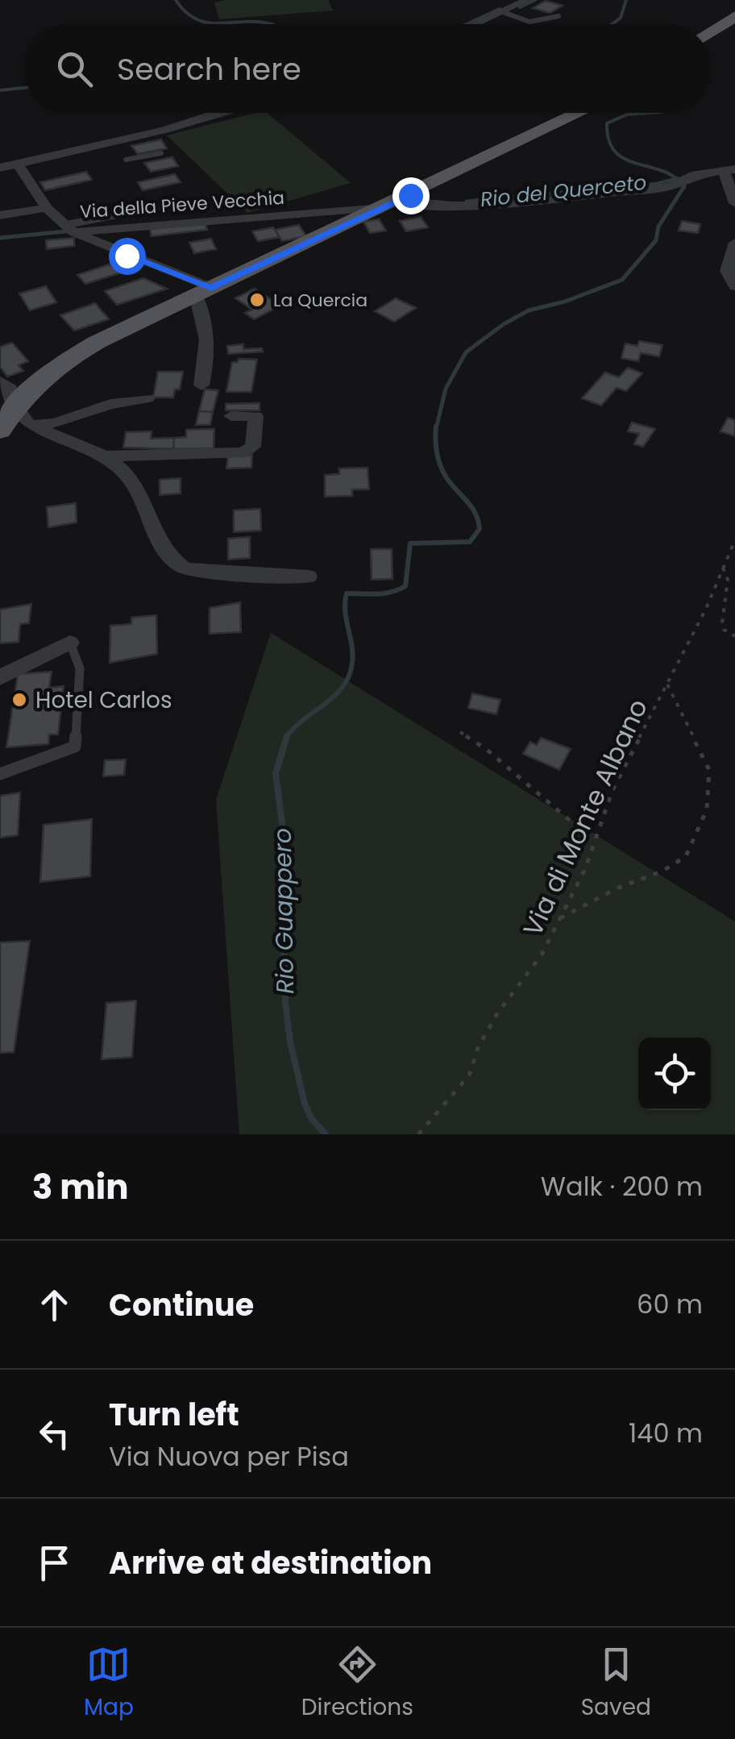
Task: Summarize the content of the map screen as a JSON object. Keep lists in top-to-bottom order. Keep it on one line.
{"streets":{"street":["Via della Pieve Vecchia"],"path":["Via di Monte Albano"]},"water":["Rio del Querceto","Rio Guappero"],"places":["La Quercia","Hotel Carlos"],"page":{"search":"Search here","heading":["3 min","Walk · 200 m"],"list":[["Continue","60 m"],["Turn left","Via Nuova per Pisa","140 m"],"Arrive at destination"],"nav":["Map","Directions","Saved"]}}
